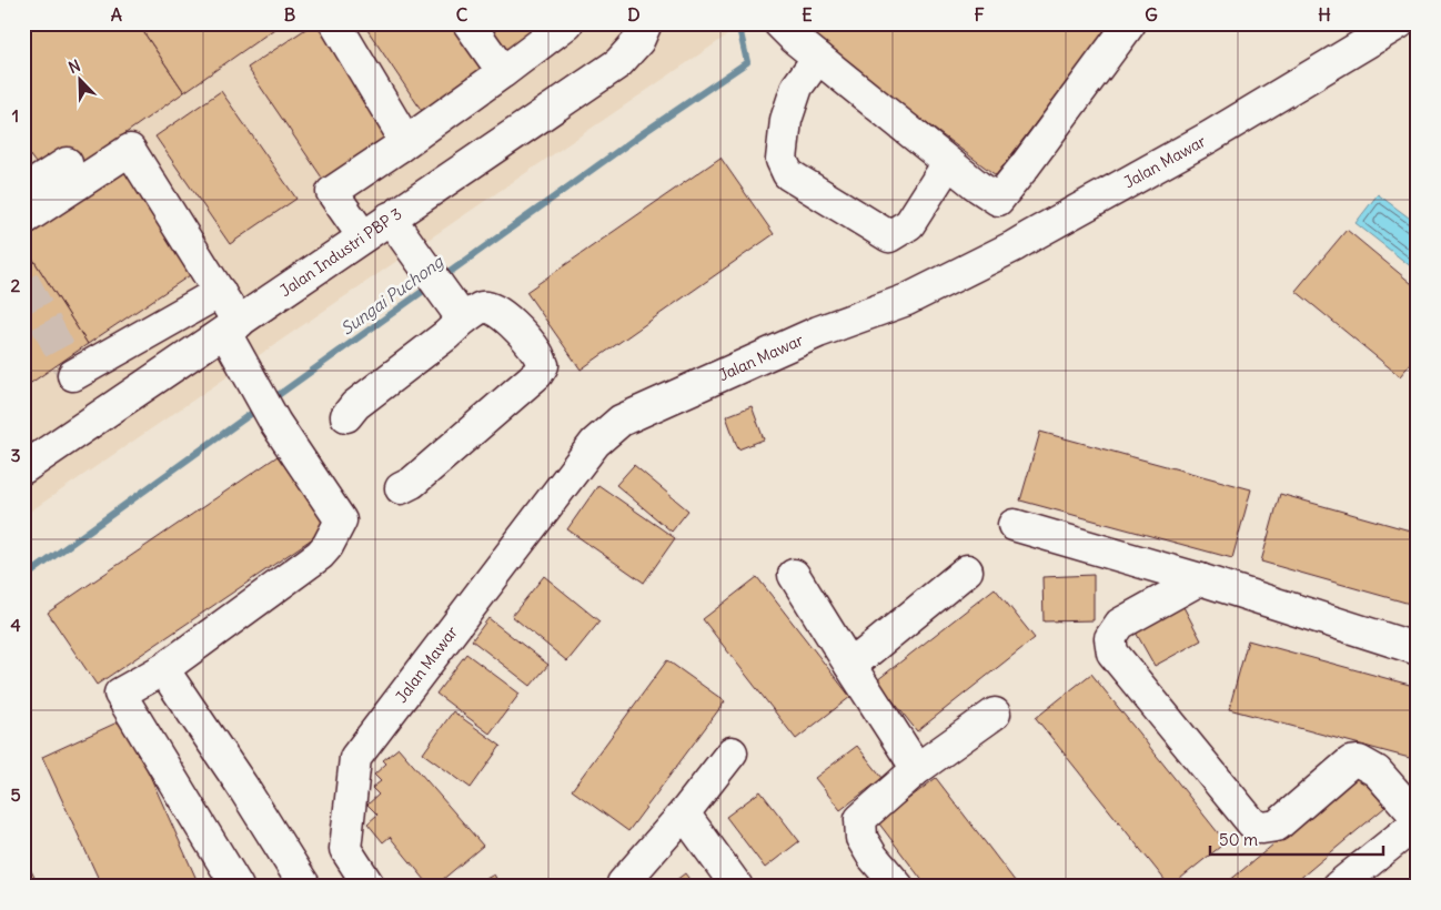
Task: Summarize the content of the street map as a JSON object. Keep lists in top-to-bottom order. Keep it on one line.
{"streets":{"street":["Jalan Mawar","Jalan Industri PBP 3"]},"water":["Sungai Puchong"],"scale_bar":"50 m","north":"top left","grid":{"columns":["A","B","C","D","E","F","G","H"],"rows":["1","2","3","4","5"]}}
